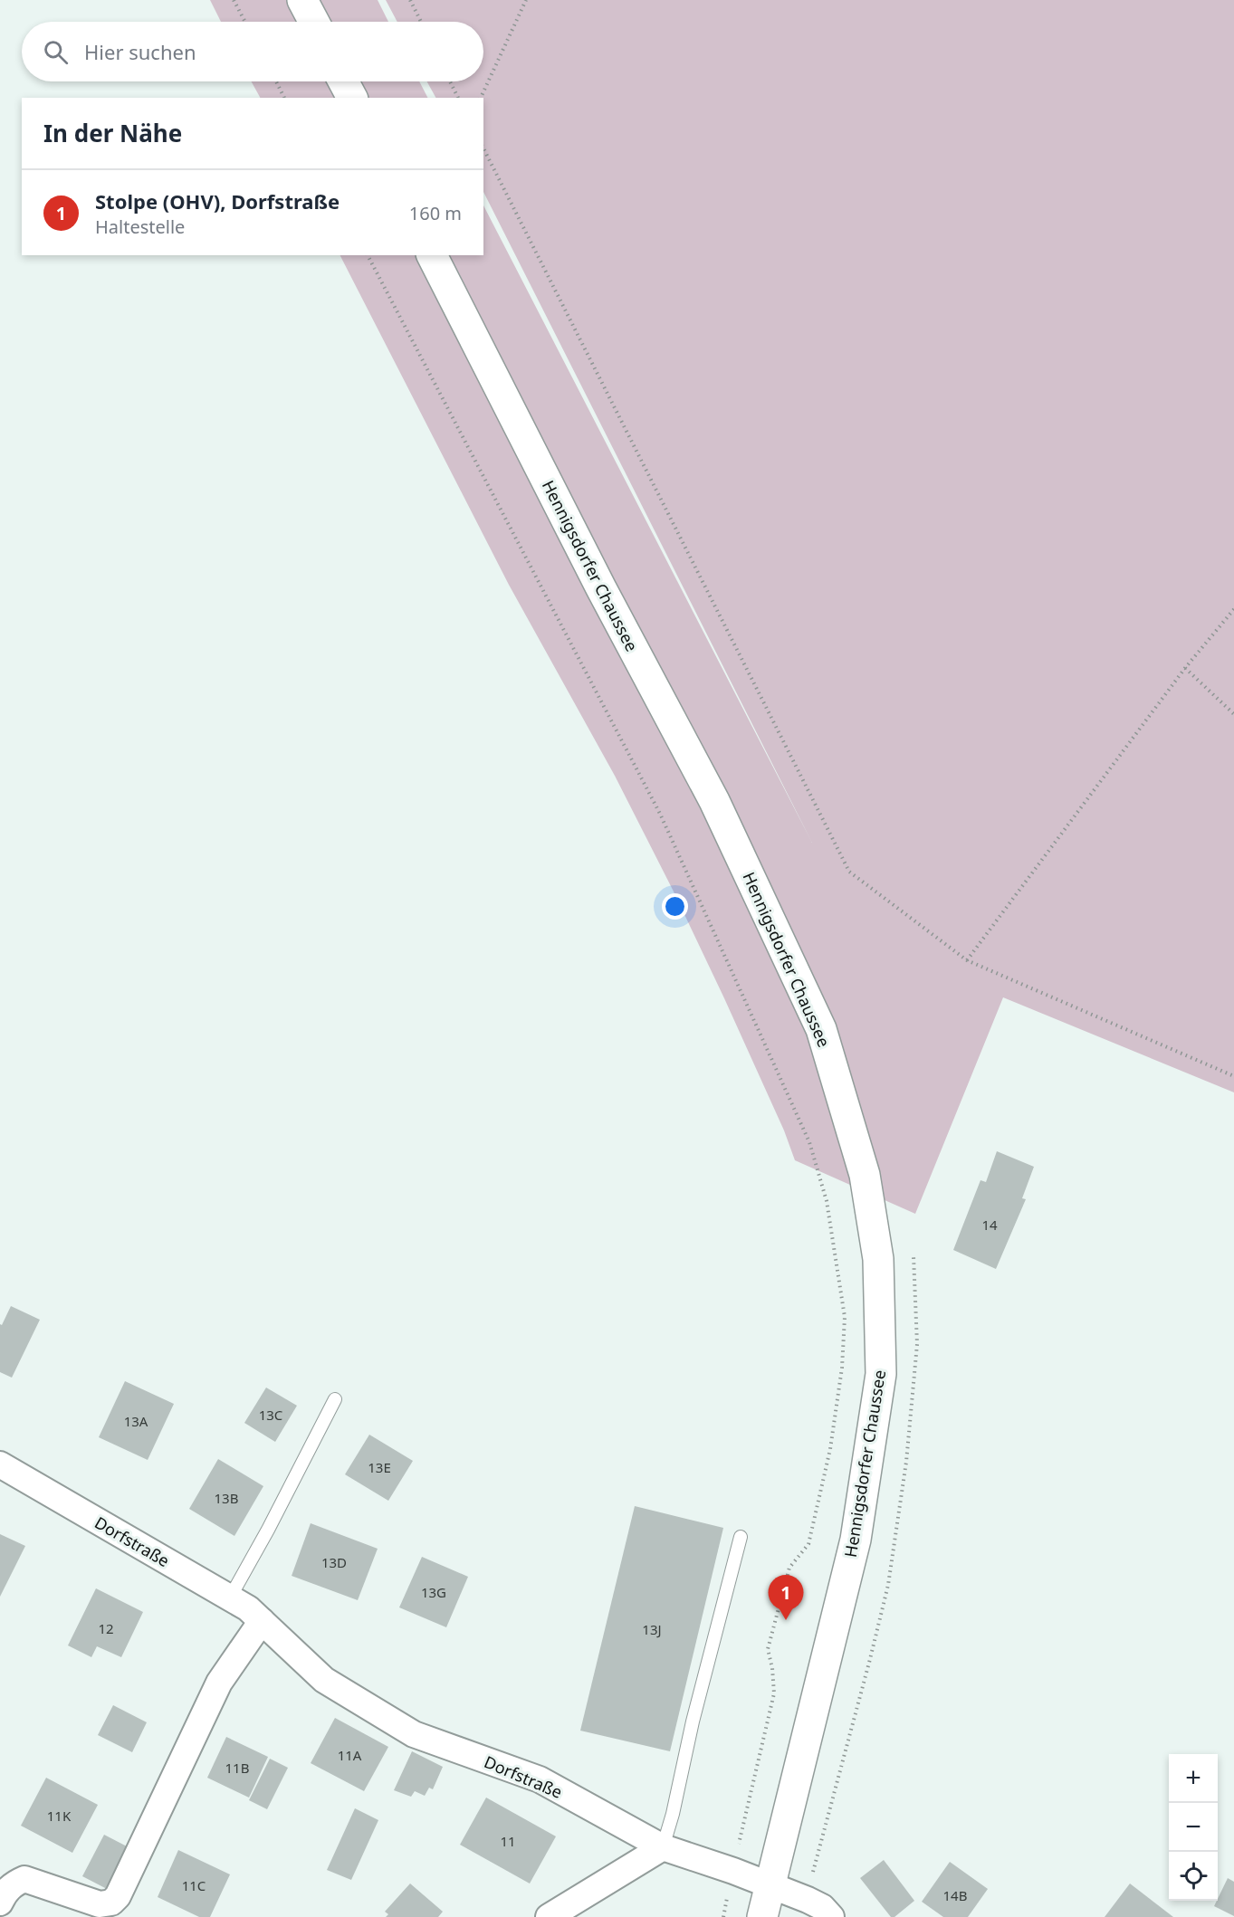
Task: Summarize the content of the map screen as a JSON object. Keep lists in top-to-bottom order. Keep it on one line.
{"streets":{"main road":["Hennigsdorfer Chaussee"],"street":["Dorfstraße"]},"crossings":[["Hennigsdorfer Chaussee","Dorfstraße"]],"house_numbers":["14","13C","13A","13E","13B","13D","13G","12","13J","11A","11B","11K","11","11C","14B"],"page":{"search":"Hier suchen","heading":"In der Nähe","list":[{"mark":"1","name":"Stolpe (OHV), Dorfstraße","note":"Haltestelle","value":"160 m"}],"pins":"1","map_buttons":["+","−"]}}
